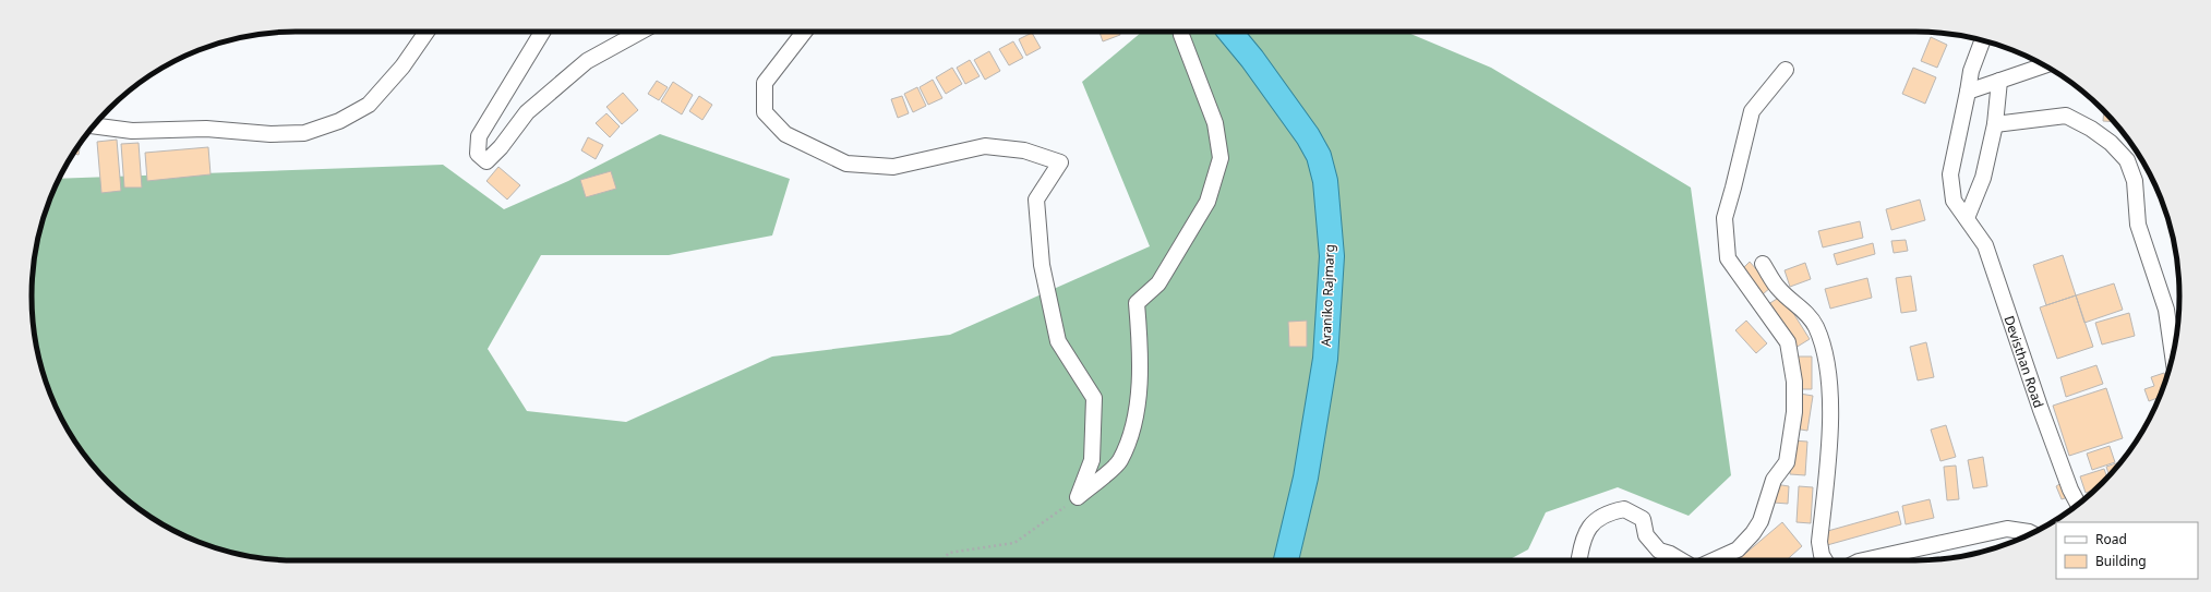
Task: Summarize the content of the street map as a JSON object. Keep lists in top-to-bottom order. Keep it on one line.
{"streets":{"highway":["Araniko Rajmarg"],"street":["Devisthan Road"]},"legend":["Road","Building"]}
